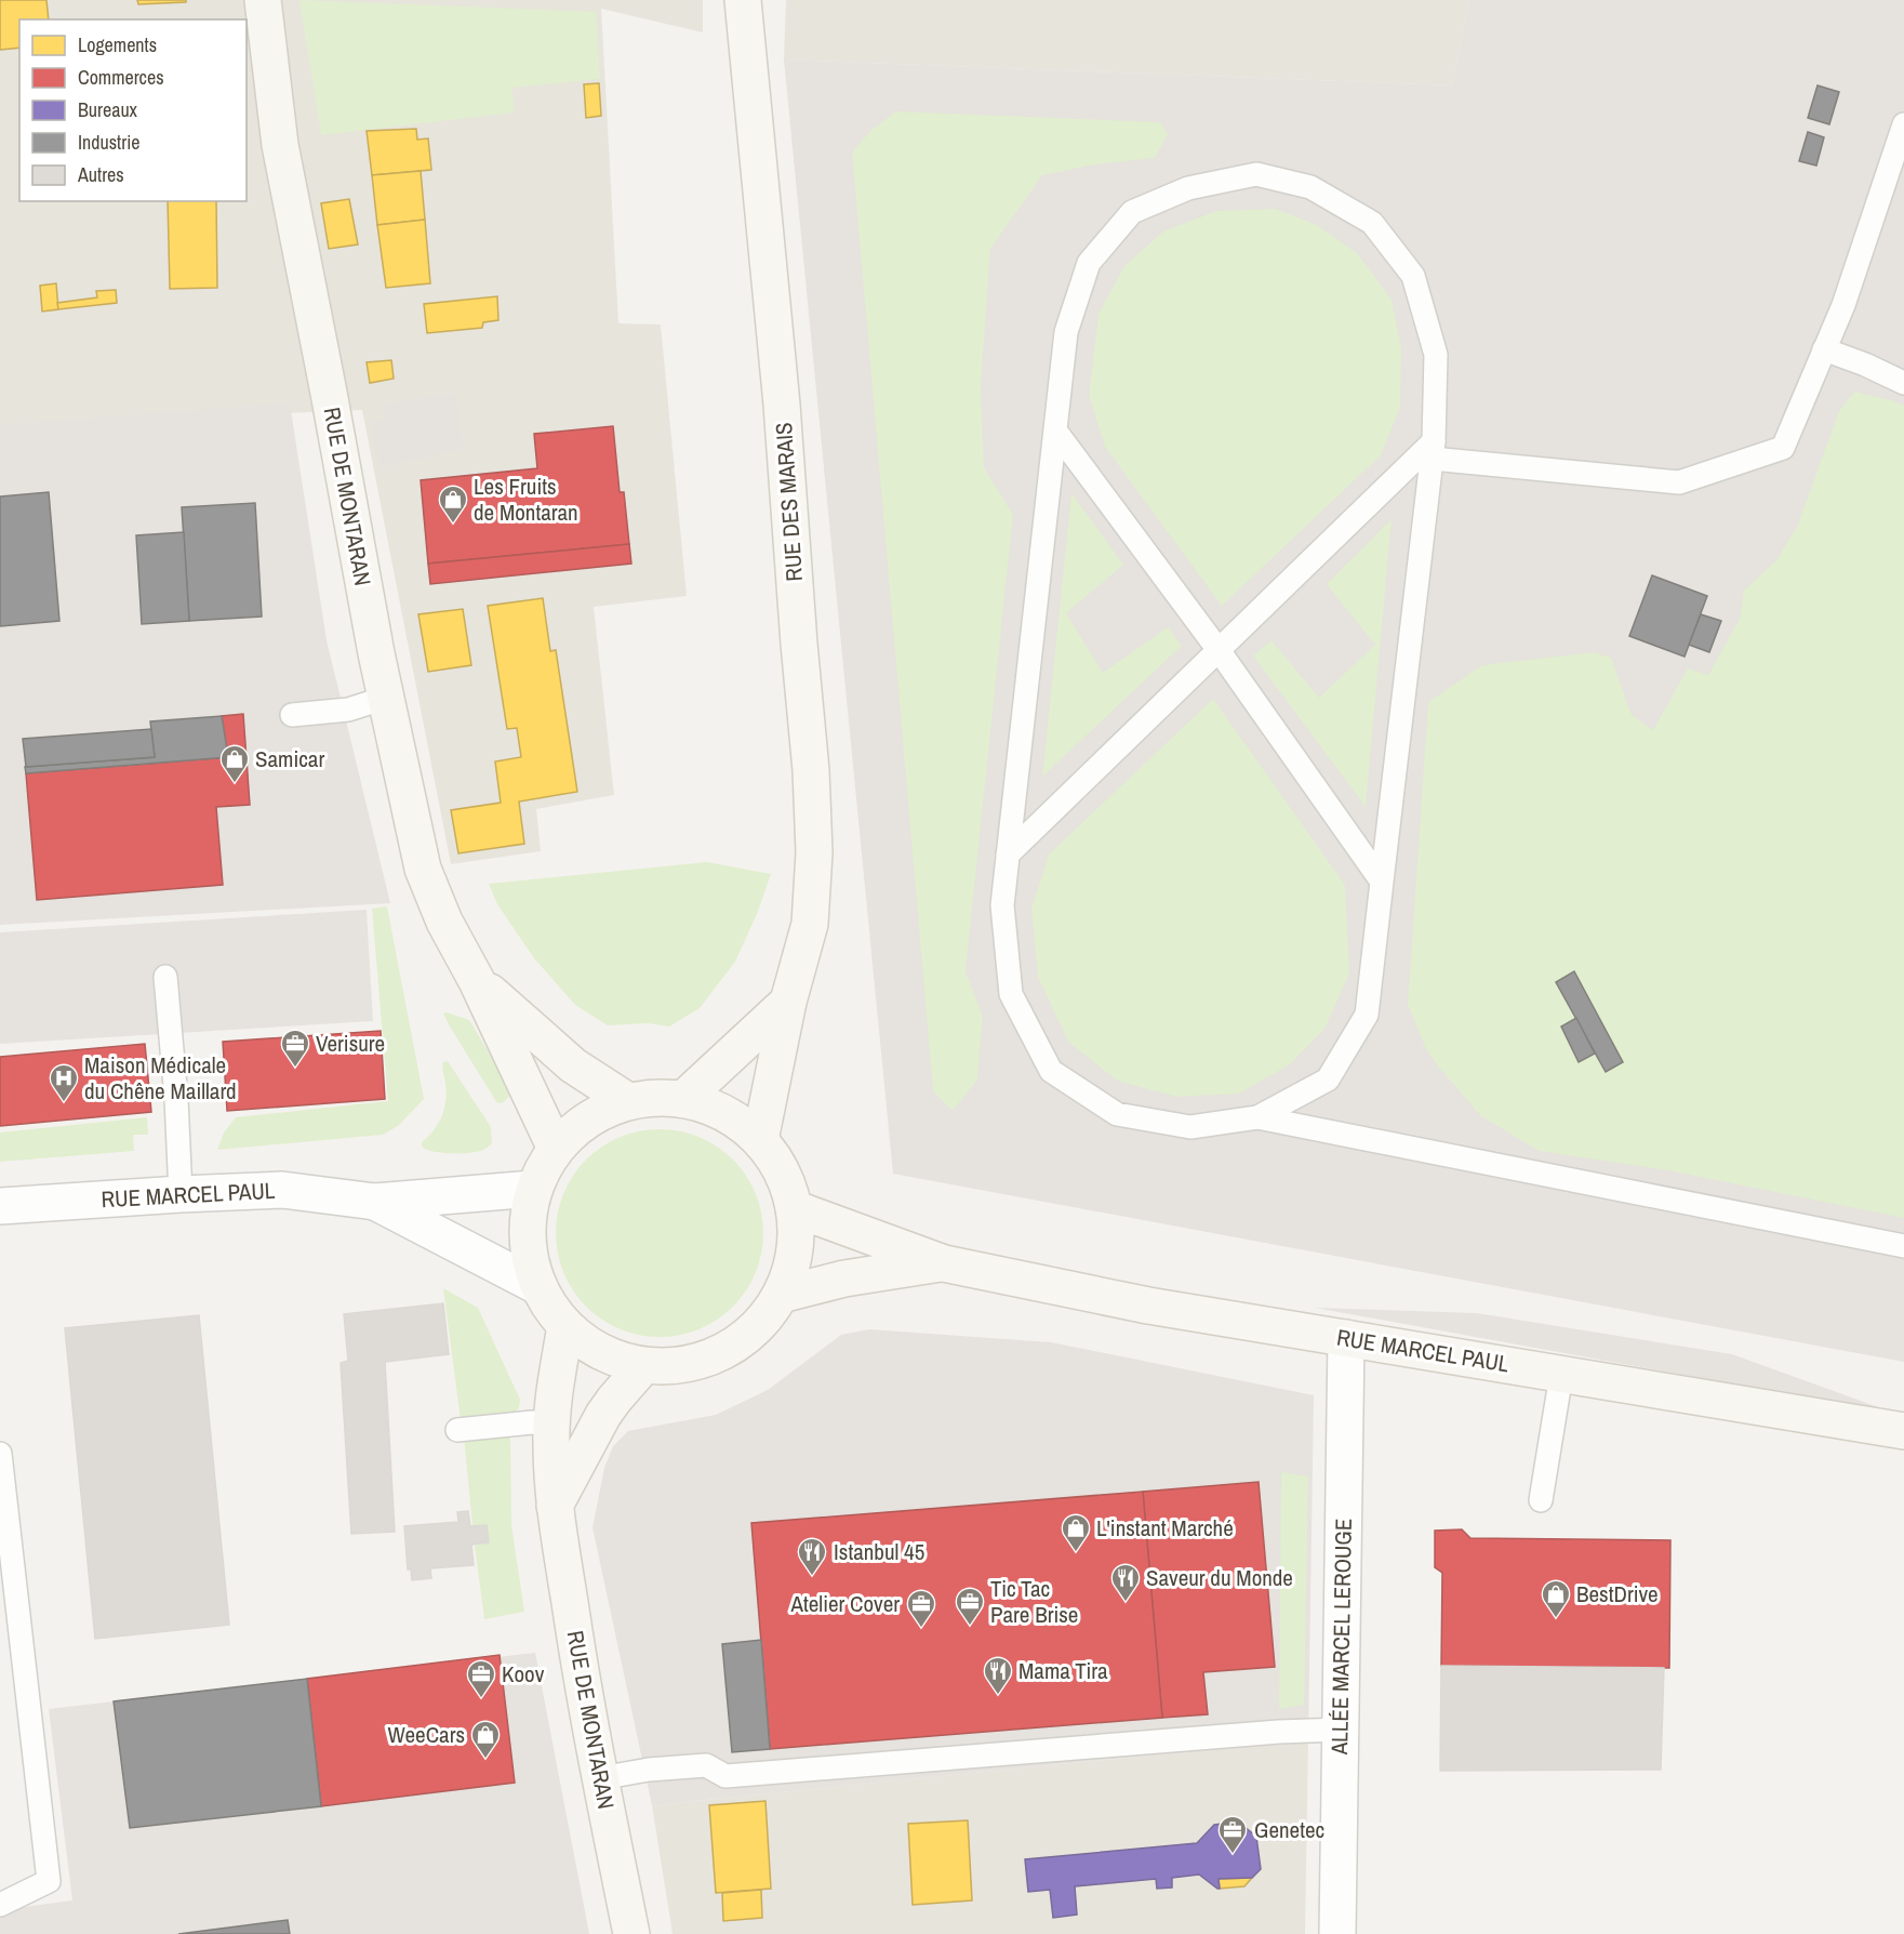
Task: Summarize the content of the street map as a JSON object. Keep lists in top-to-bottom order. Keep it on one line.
{"streets":{"street":["RUE DE MONTARAN","RUE DES MARAIS","RUE MARCEL PAUL","ALLÉE MARCEL LEROUGE"]},"crossings":[["RUE MARCEL PAUL","ALLÉE MARCEL LEROUGE"]],"places":{"shop":["Les Fruits de Montaran","Samicar","L'instant Marché","BestDrive","WeeCars"],"office":["Verisure","Tic Tac Pare Brise","Atelier Cover","Koov","Genetec"],"hospital":["Maison Médicale du Chêne Maillard"],"restaurant":["Istanbul 45","Saveur du Monde","Mama Tira"]},"legend":["Logements","Commerces","Bureaux","Industrie","Autres"]}
